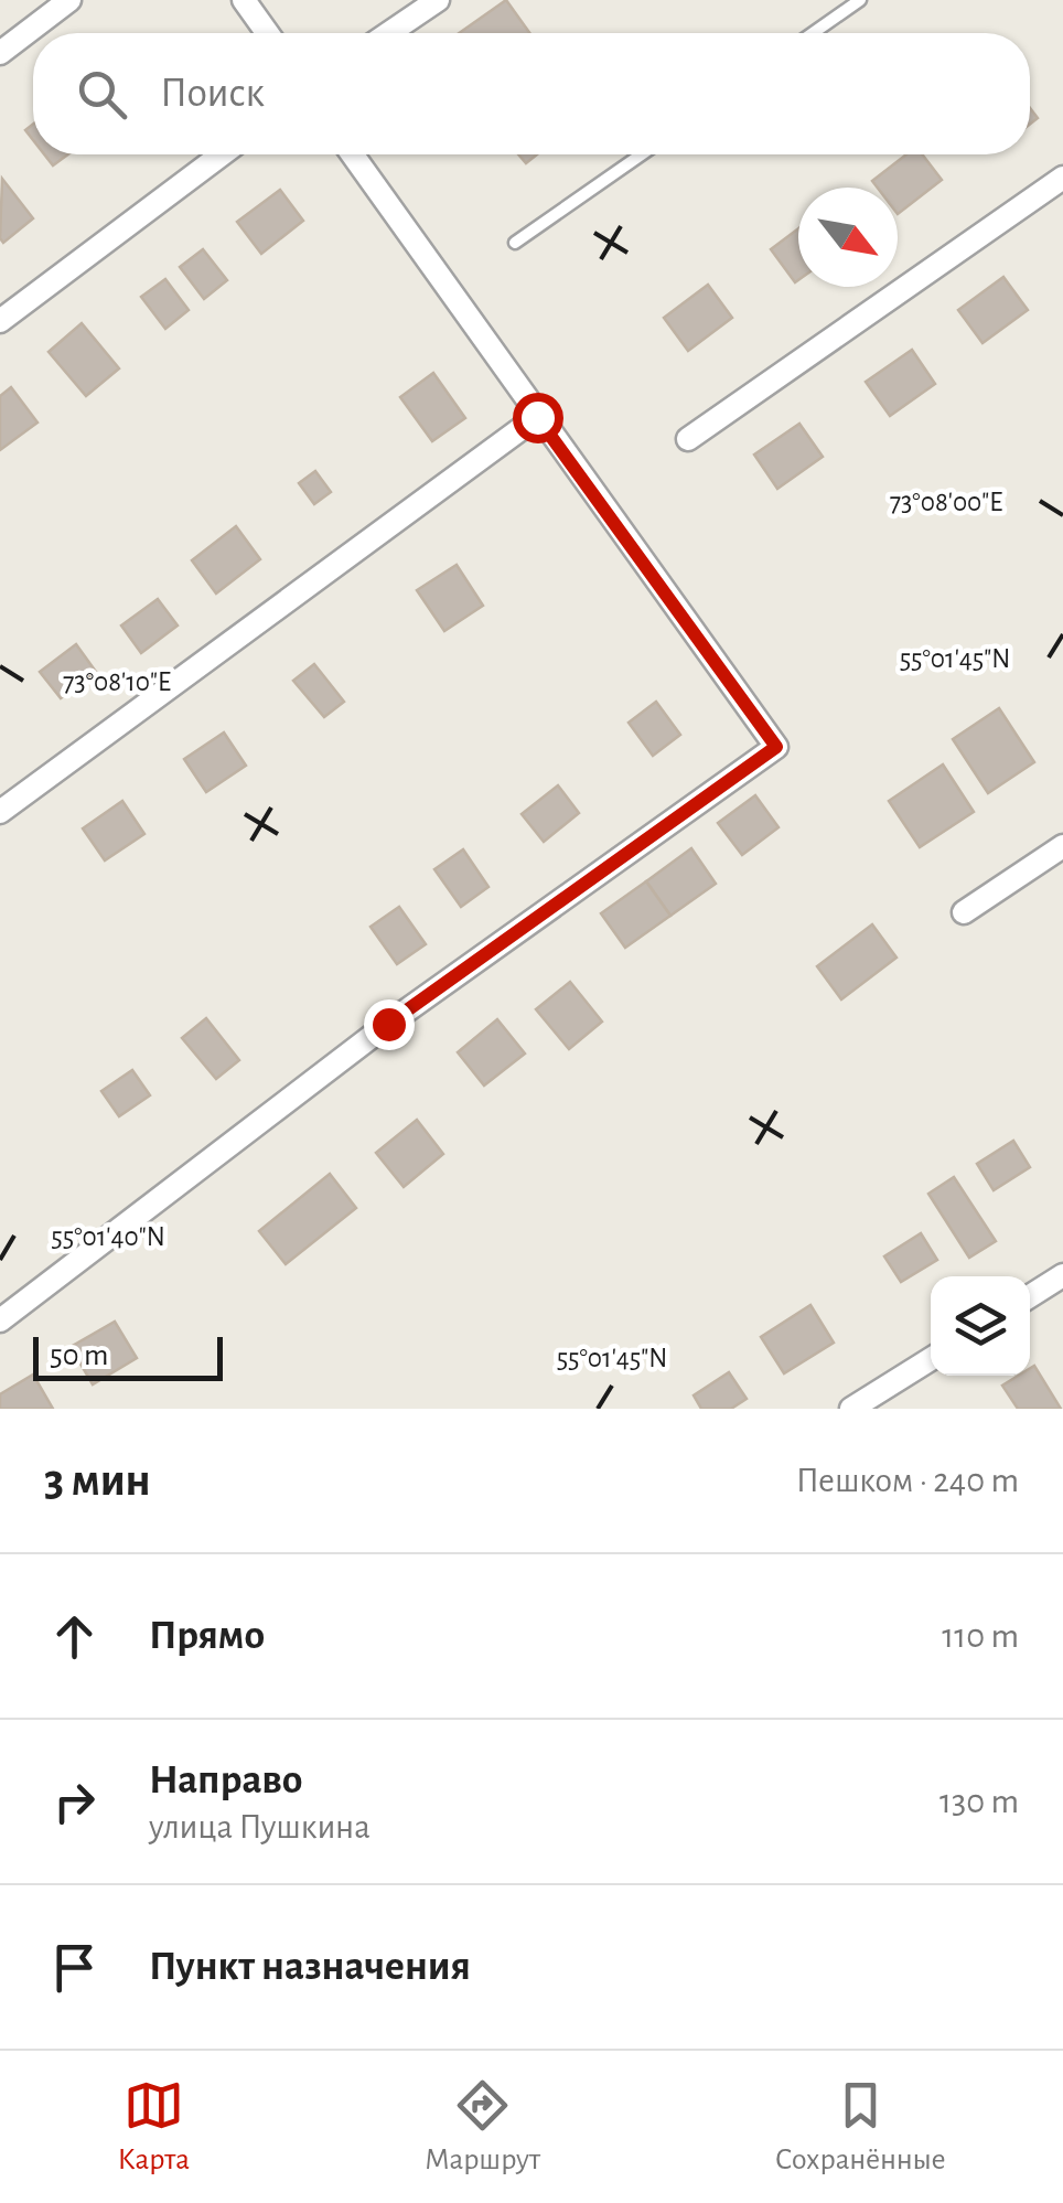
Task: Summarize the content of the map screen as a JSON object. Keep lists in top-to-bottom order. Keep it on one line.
{"scale_bar":"50 m","north":"bottom right","page":{"search":"Поиск","scale":"50 m","heading":["3 мин","Пешком · 240 m"],"list":[["Прямо","110 m"],["Направо","улица Пушкина","130 m"],"Пункт назначения"],"nav":["Карта","Маршрут","Сохранённые"]},"coordinates":["73°08'00\"E","55°01'45\"N","73°08'10\"E","55°01'40\"N"]}
